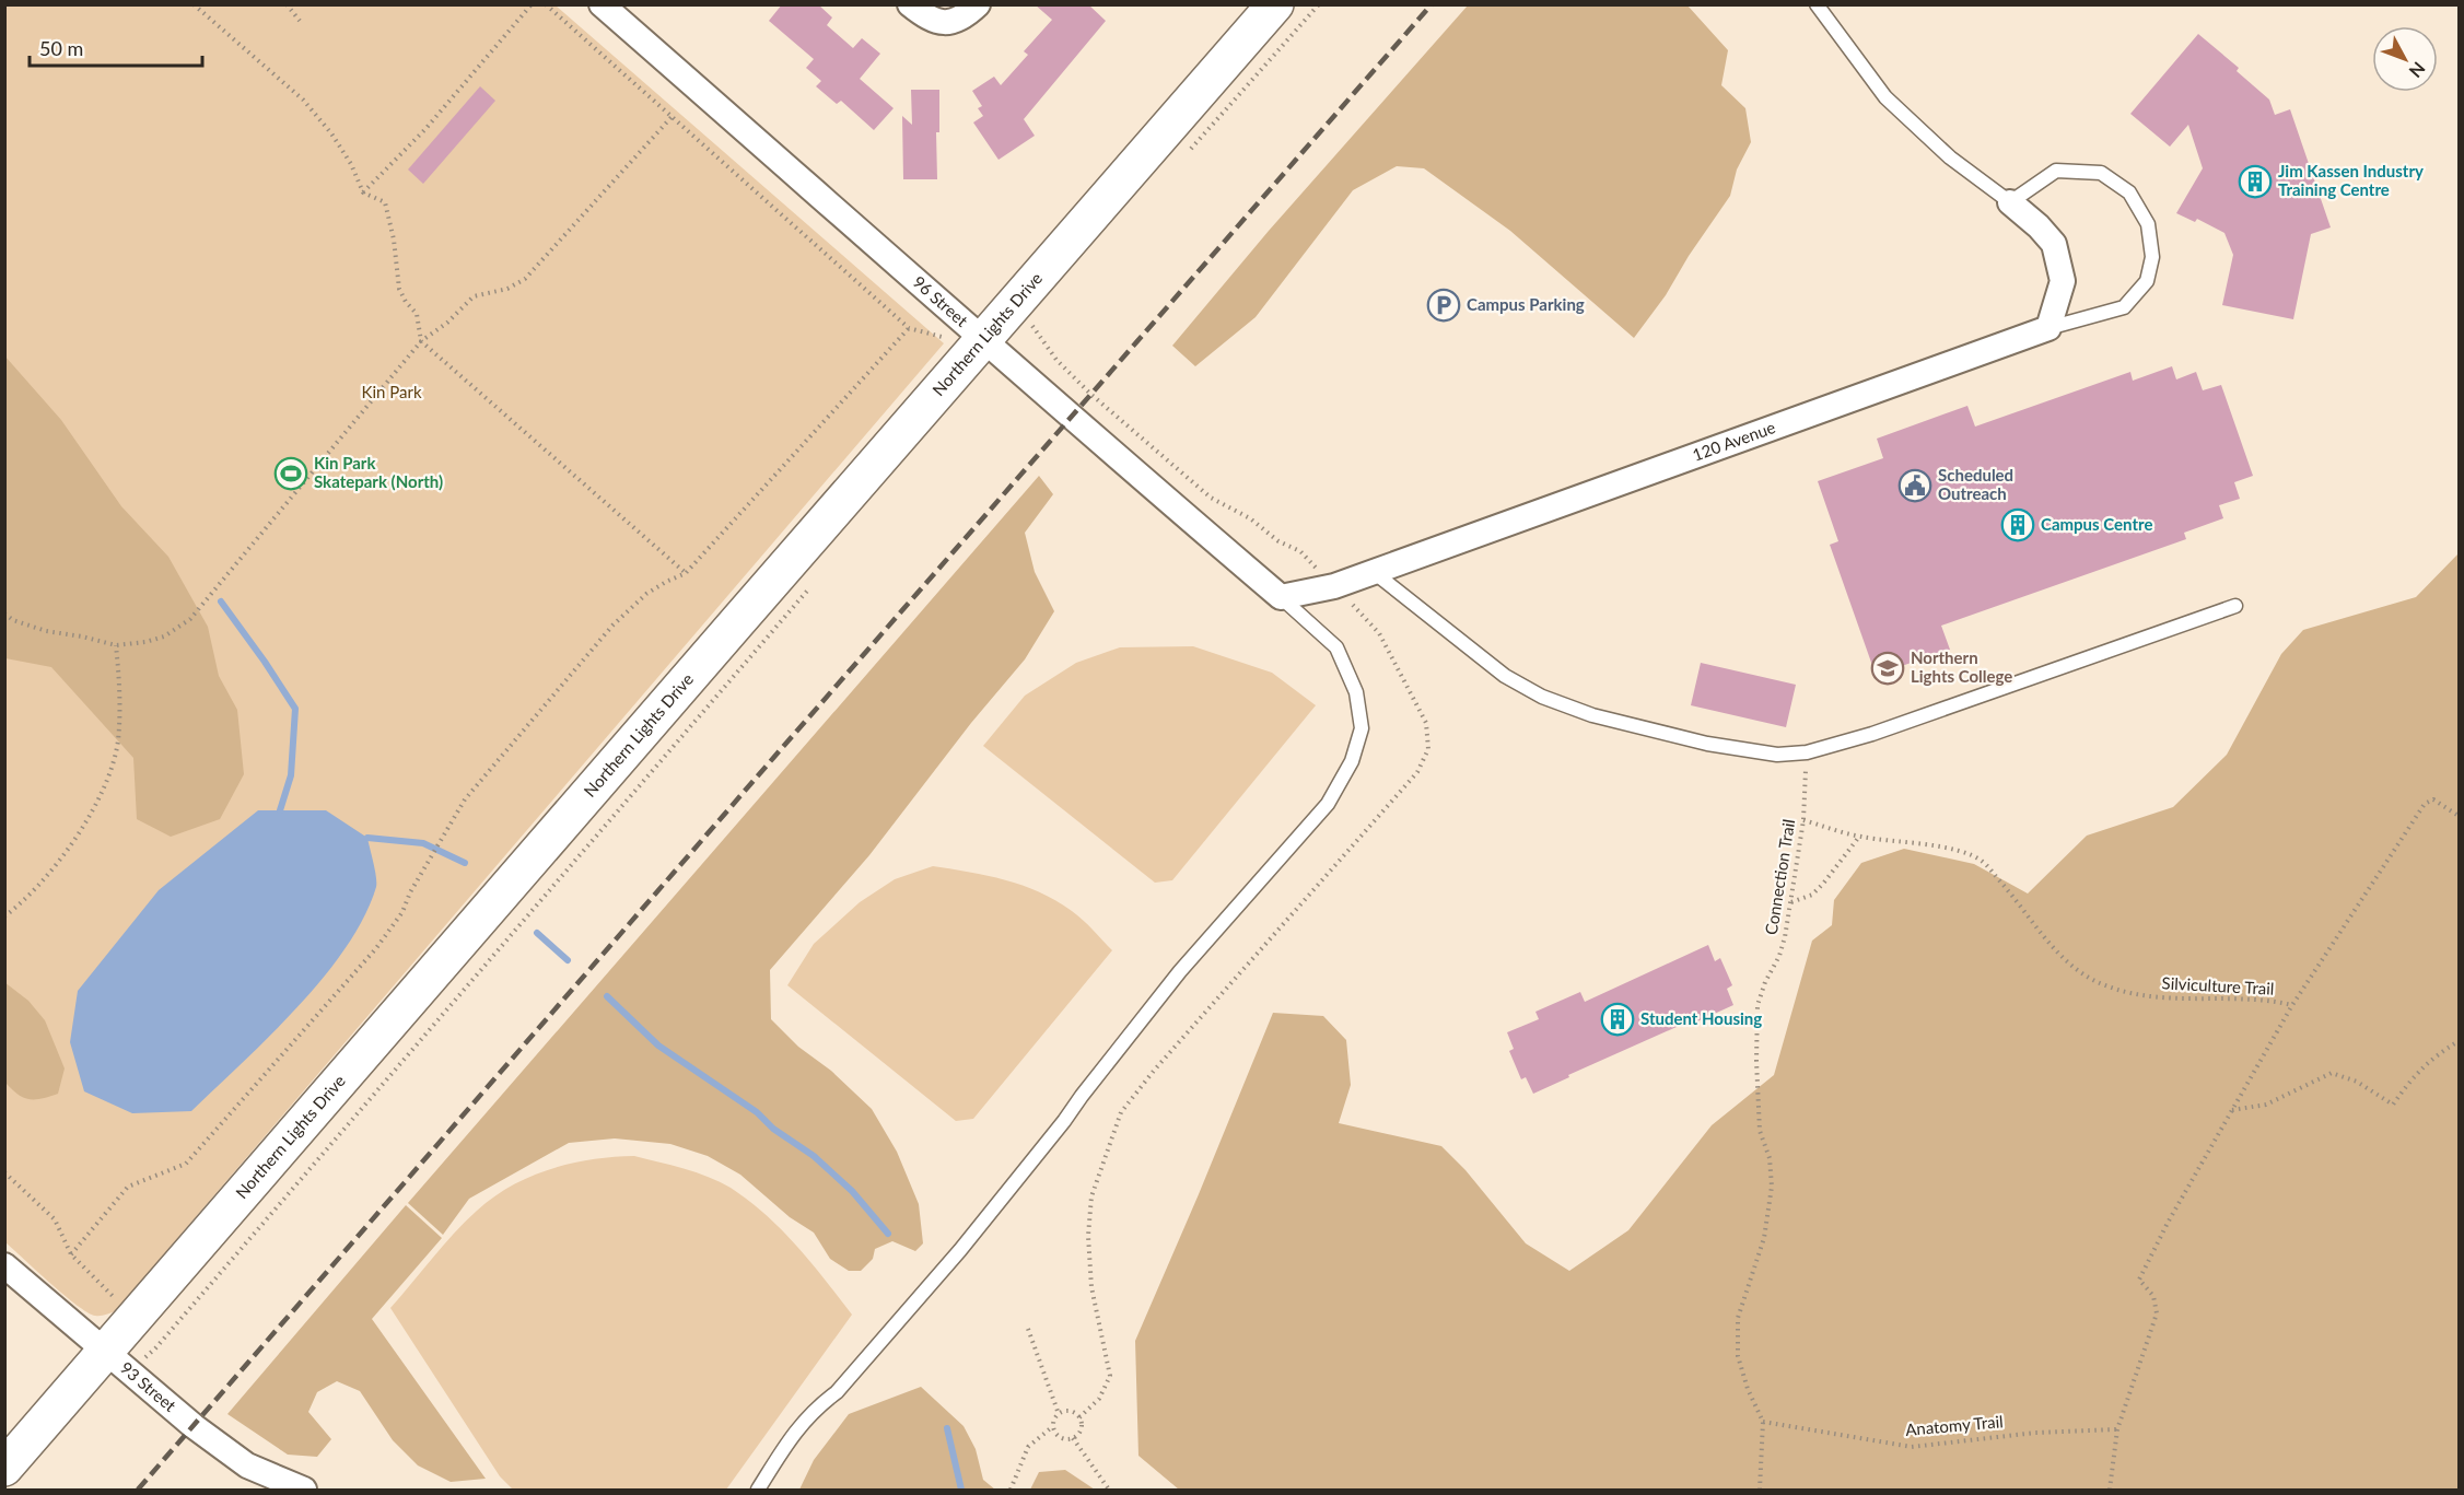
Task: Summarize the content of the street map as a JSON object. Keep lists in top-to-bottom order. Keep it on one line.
{"streets":{"main road":["Northern Lights Drive"],"street":["96 Street","120 Avenue","93 Street"],"path":["Connection Trail","Silviculture Trail","Anatomy Trail"]},"crossings":[["96 Street","Northern Lights Drive"],["96 Street","120 Avenue"],["Northern Lights Drive","93 Street"],["Connection Trail","Silviculture Trail"],["Connection Trail","Anatomy Trail"]],"parks":["Kin Park"],"places":{"building":["Jim Kassen Industry Training Centre","Campus Centre","Student Housing"],"parking":["Campus Parking"],"sports":["Kin Park Skatepark (North)"],"public building":["Scheduled Outreach"],"school or university":["Northern Lights College"]},"scale_bar":"50 m","north":"bottom right"}
